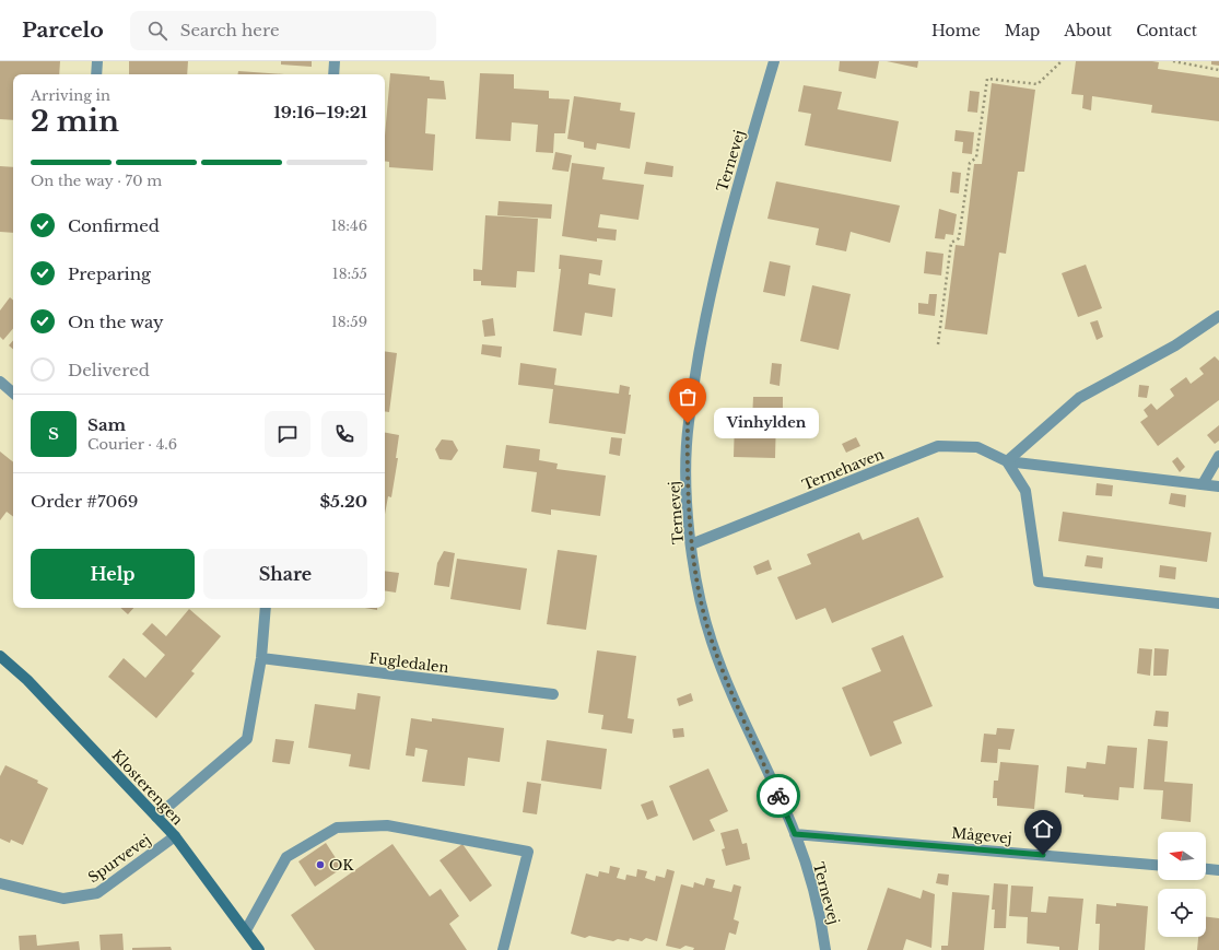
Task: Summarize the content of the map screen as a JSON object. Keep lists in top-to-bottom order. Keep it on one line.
{"streets":{"street":["Ternevej","Ternehaven","Fugledalen","Klosterengen","Mågevej","Spurvevej"]},"crossings":[["Ternevej","Ternehaven"],["Ternevej","Mågevej"],["Klosterengen","Spurvevej"]],"places":["Vinhylden","OK"],"north":"left","page":{"header":"Parcelo","search":"Search here","nav":["Home","Map","About","Contact"],"heading":["2 min","Arriving in","19:16–19:21"],"panel":["Sam","Courier · 4.6","Order #7069","$5.20"],"bar":"On the way · 70 m","list":[["Confirmed","18:46"],["Preparing","18:55"],["On the way","18:59"],"Delivered"],"bubble":"Vinhylden","round":"S","buttons":["Help","Share"]}}
